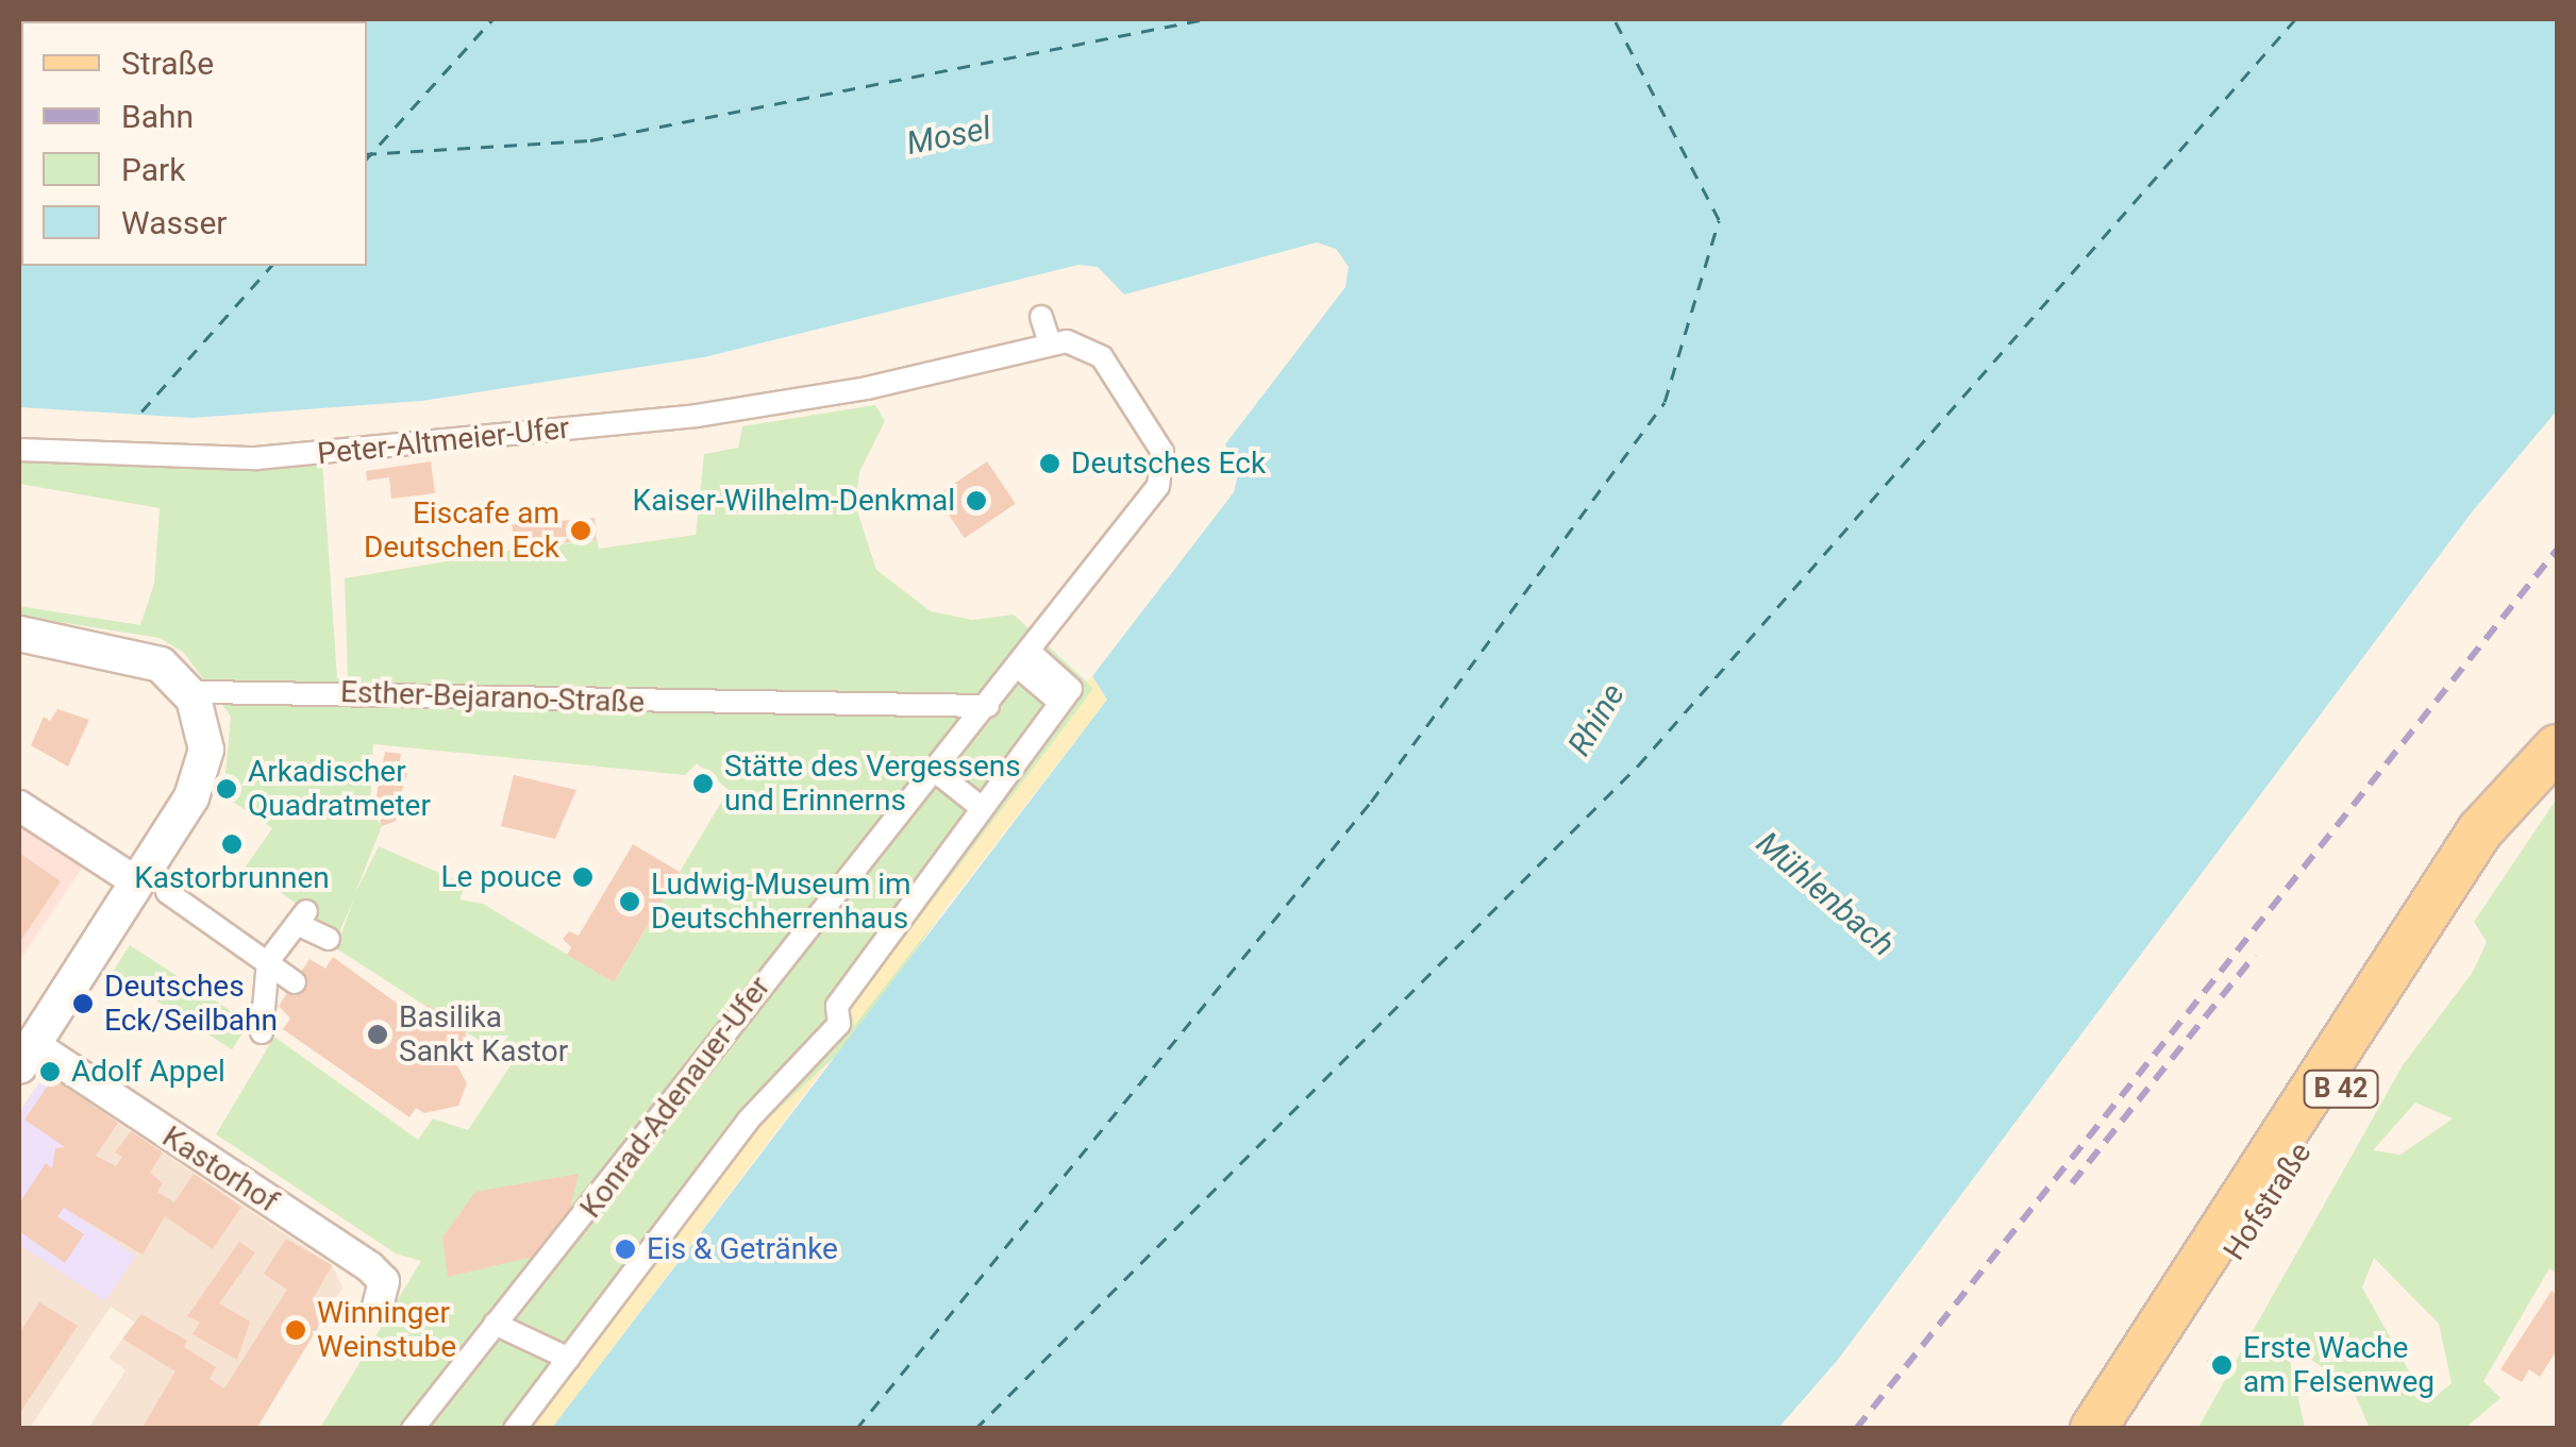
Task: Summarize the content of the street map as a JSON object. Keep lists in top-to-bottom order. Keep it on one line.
{"streets":{"main road":["B 42","Hofstraße"],"street":["Peter-Altmeier-Ufer","Esther-Bejarano-Straße","Konrad-Adenauer-Ufer","Kastorhof"]},"crossings":[["Peter-Altmeier-Ufer","Konrad-Adenauer-Ufer"],["Esther-Bejarano-Straße","Konrad-Adenauer-Ufer"],["Esther-Bejarano-Straße","Kastorhof"]],"water":["Mosel","Rhine","Mühlenbach"],"places":["Deutsches Eck","Kaiser-Wilhelm-Denkmal","Eiscafe am Deutschen Eck","Stätte des Vergessens und Erinnerns","Arkadischer Quadratmeter","Kastorbrunnen","Le pouce","Ludwig-Museum im Deutschherrenhaus","Deutsches Eck/Seilbahn","Basilika Sankt Kastor","Adolf Appel","Eis & Getränke","Winninger Weinstube","Erste Wache am Felsenweg"],"legend":["Straße","Bahn","Park","Wasser"]}
